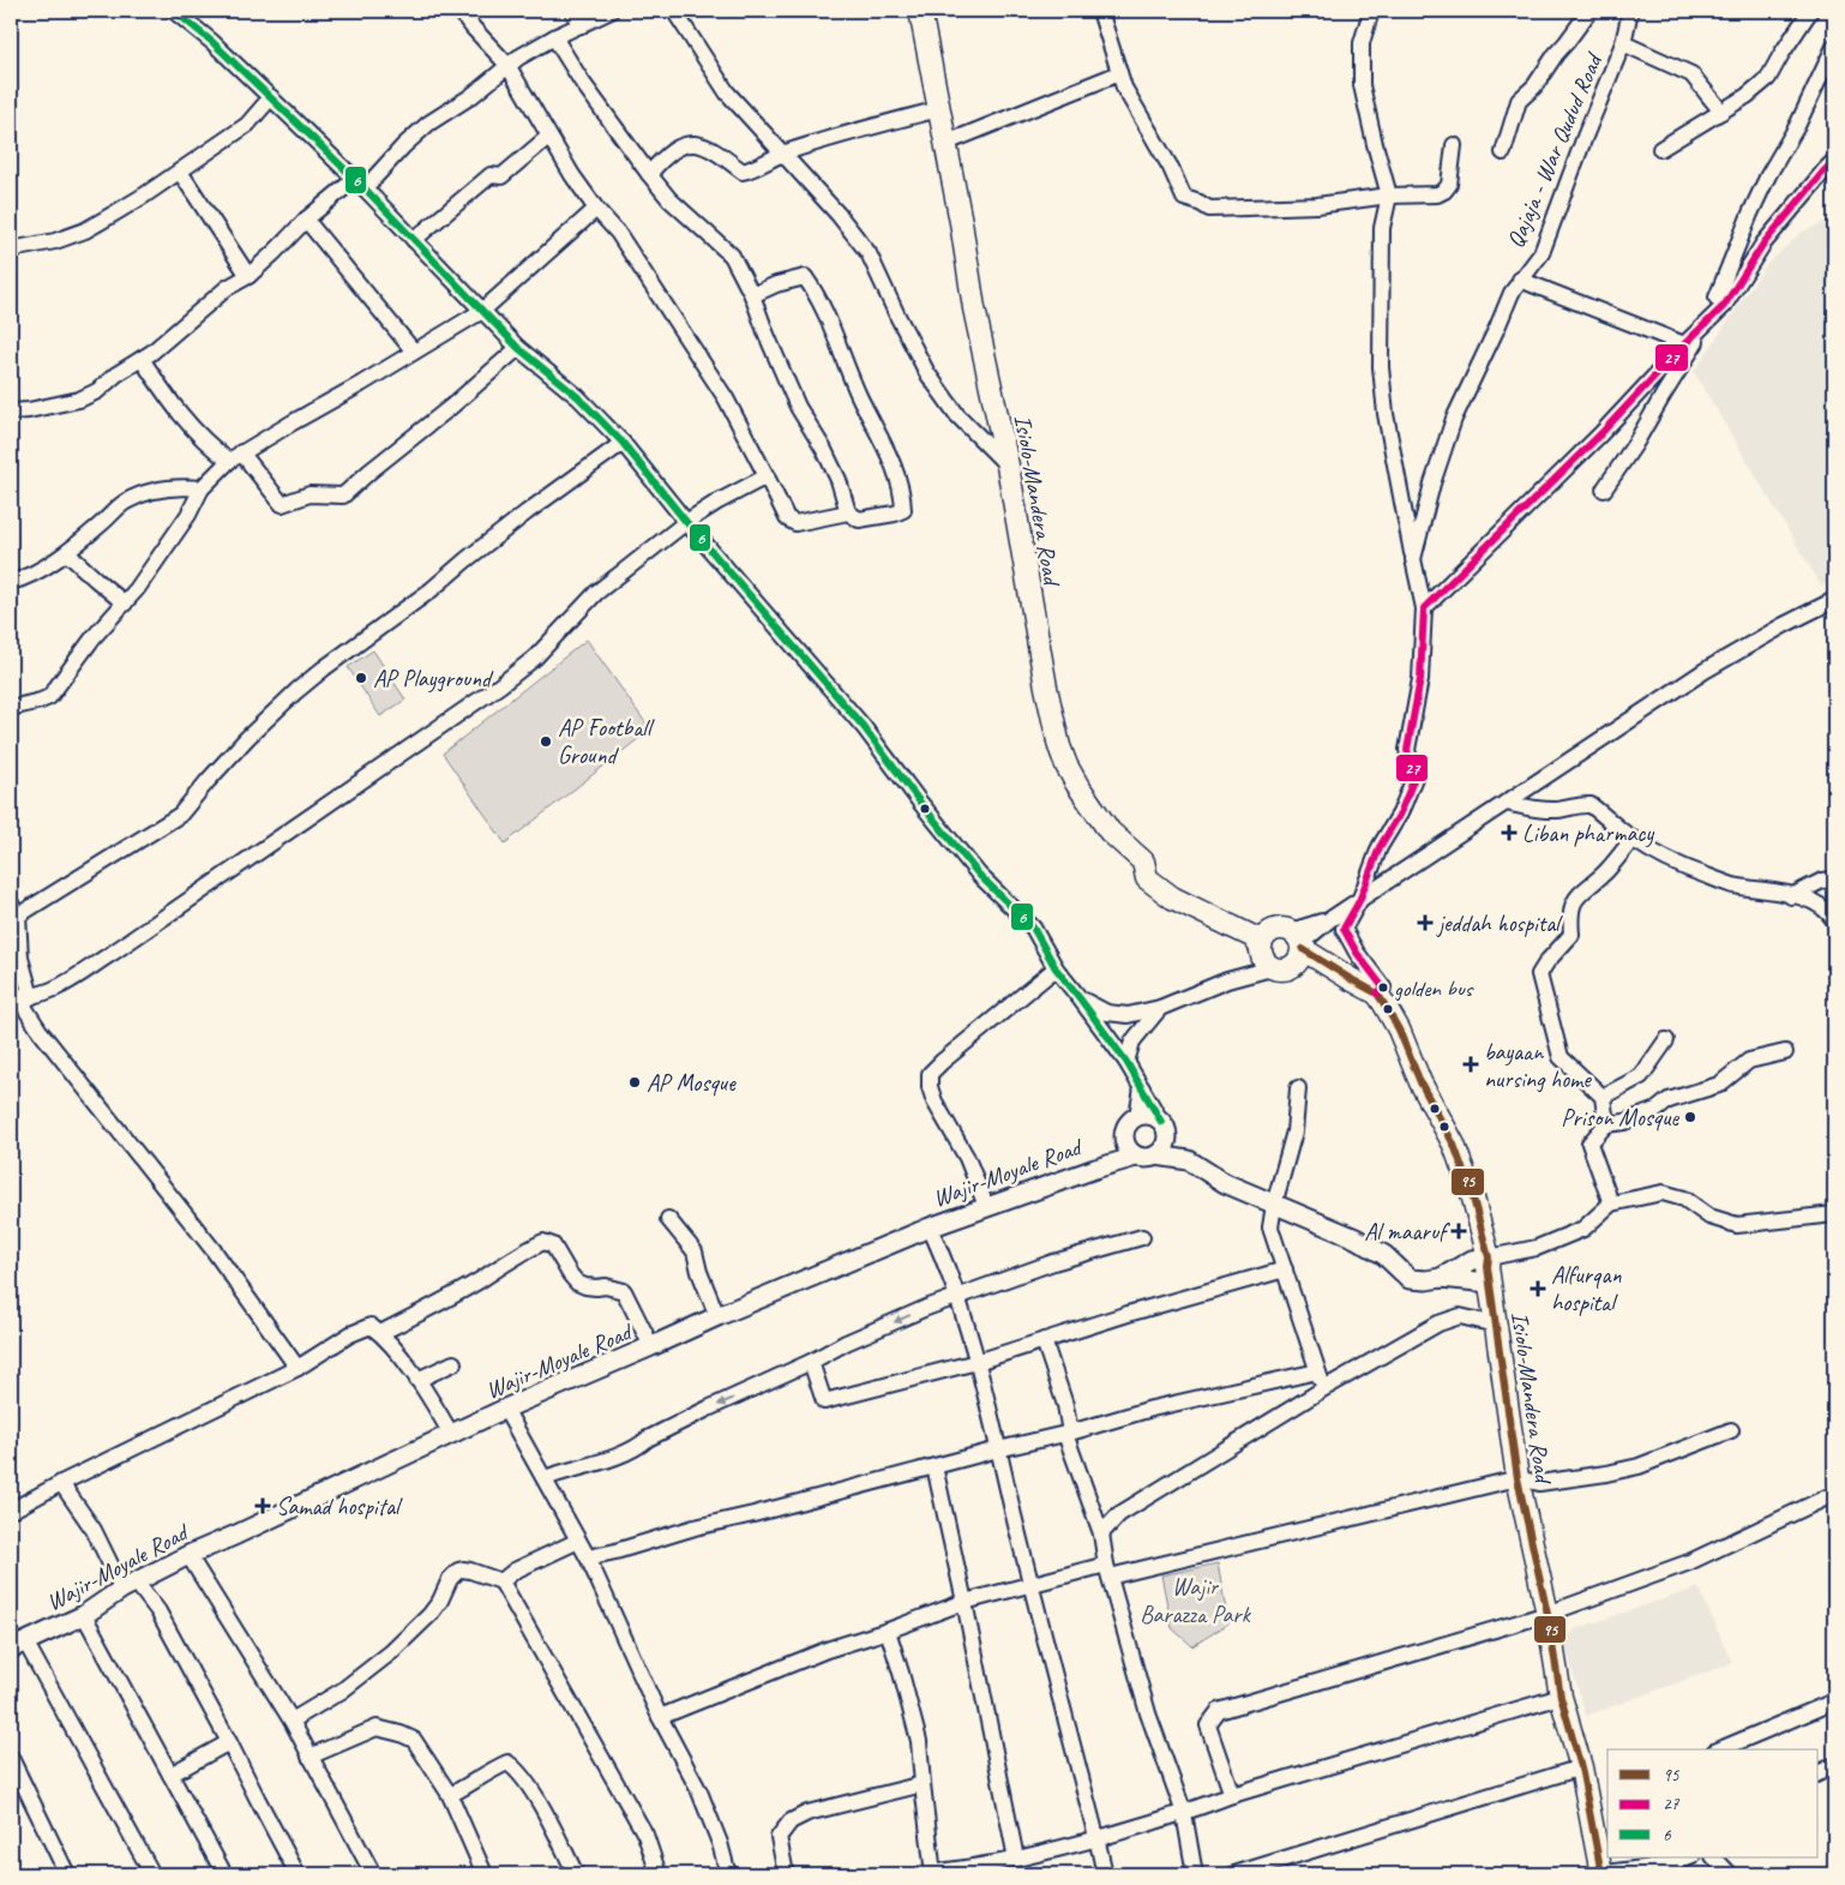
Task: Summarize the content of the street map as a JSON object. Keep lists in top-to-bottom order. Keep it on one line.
{"streets":{"highway":["Isiolo-Mandera Road"],"main road":["Wajir-Moyale Road"],"street":["Qajaja - War Qudud Road"]},"parks":["Wajir Barazza Park"],"places":{"other":["AP Playground","AP Football Ground","golden bus","AP Mosque","Prison Mosque"],"health":["Liban pharmacy","jeddah hospital","bayaan nursing home","Al maaruf","Alfurqan hospital","Samad hospital"]},"lines":["transit line 6","transit line 27","transit line 95"],"legend":["95","27","6"]}
